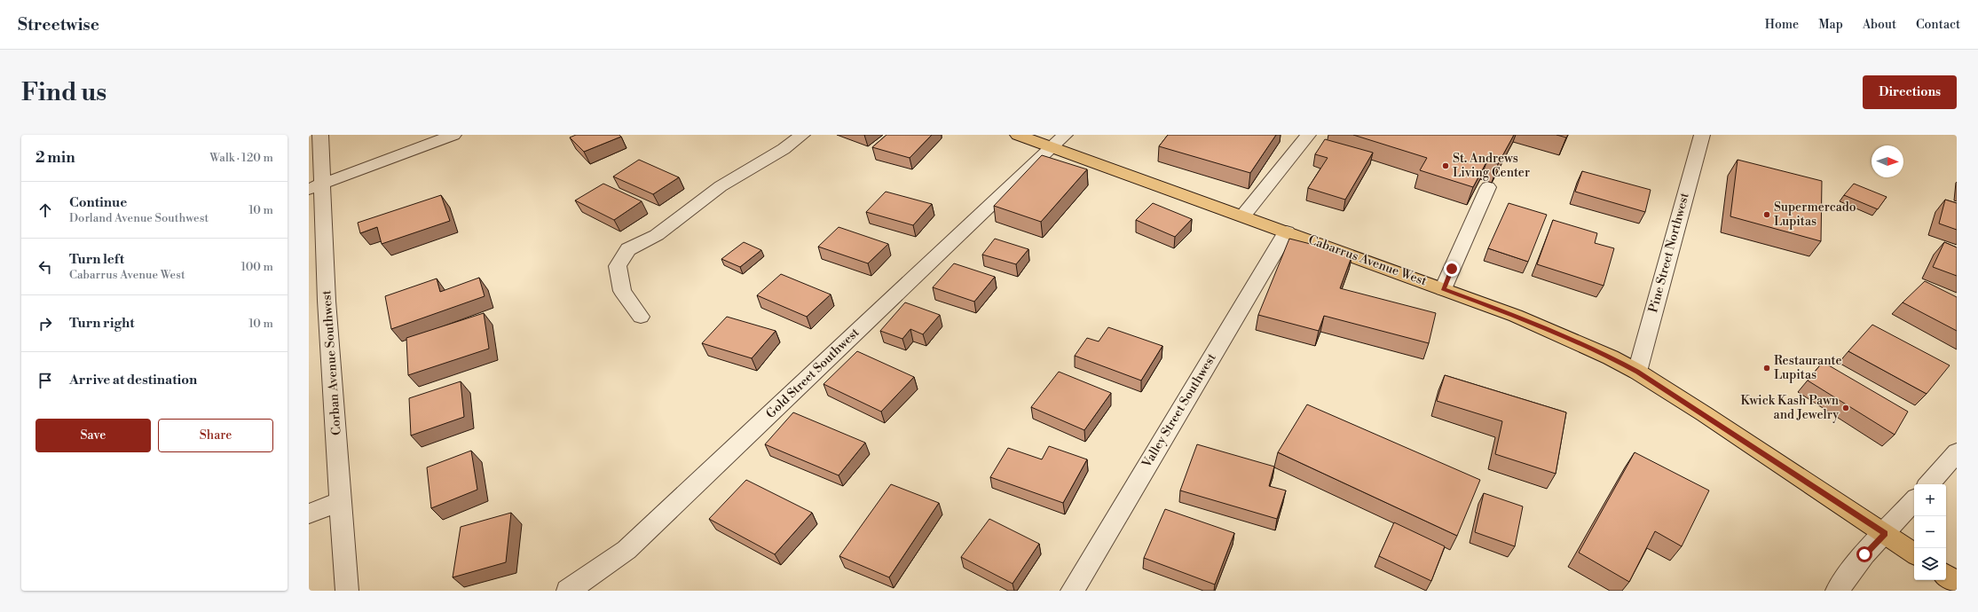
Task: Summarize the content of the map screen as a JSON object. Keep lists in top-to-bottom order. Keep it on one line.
{"streets":{"main road":["Cabarrus Avenue West"],"street":["Pine Street Northwest","Corban Avenue Southwest","Gold Street Southwest","Valley Street Southwest"]},"crossings":[["Pine Street Northwest","Cabarrus Avenue West"],["Cabarrus Avenue West","Gold Street Southwest"],["Cabarrus Avenue West","Valley Street Southwest"]],"places":["St. Andrews Living Center","Supermercado Lupitas","Restaurante Lupitas","Kwick Kash Pawn and Jewelry"],"north":"right","page":{"header":"Streetwise","nav":["Home","Map","About","Contact"],"buttons":["Directions",["Save","Share"]],"title":"Find us","heading":["2 min","Walk · 120 m"],"list":[["Continue","Dorland Avenue Southwest","10 m"],["Turn left","Cabarrus Avenue West","100 m"],["Turn right","10 m"],"Arrive at destination"],"map_buttons":["+","−"]}}
